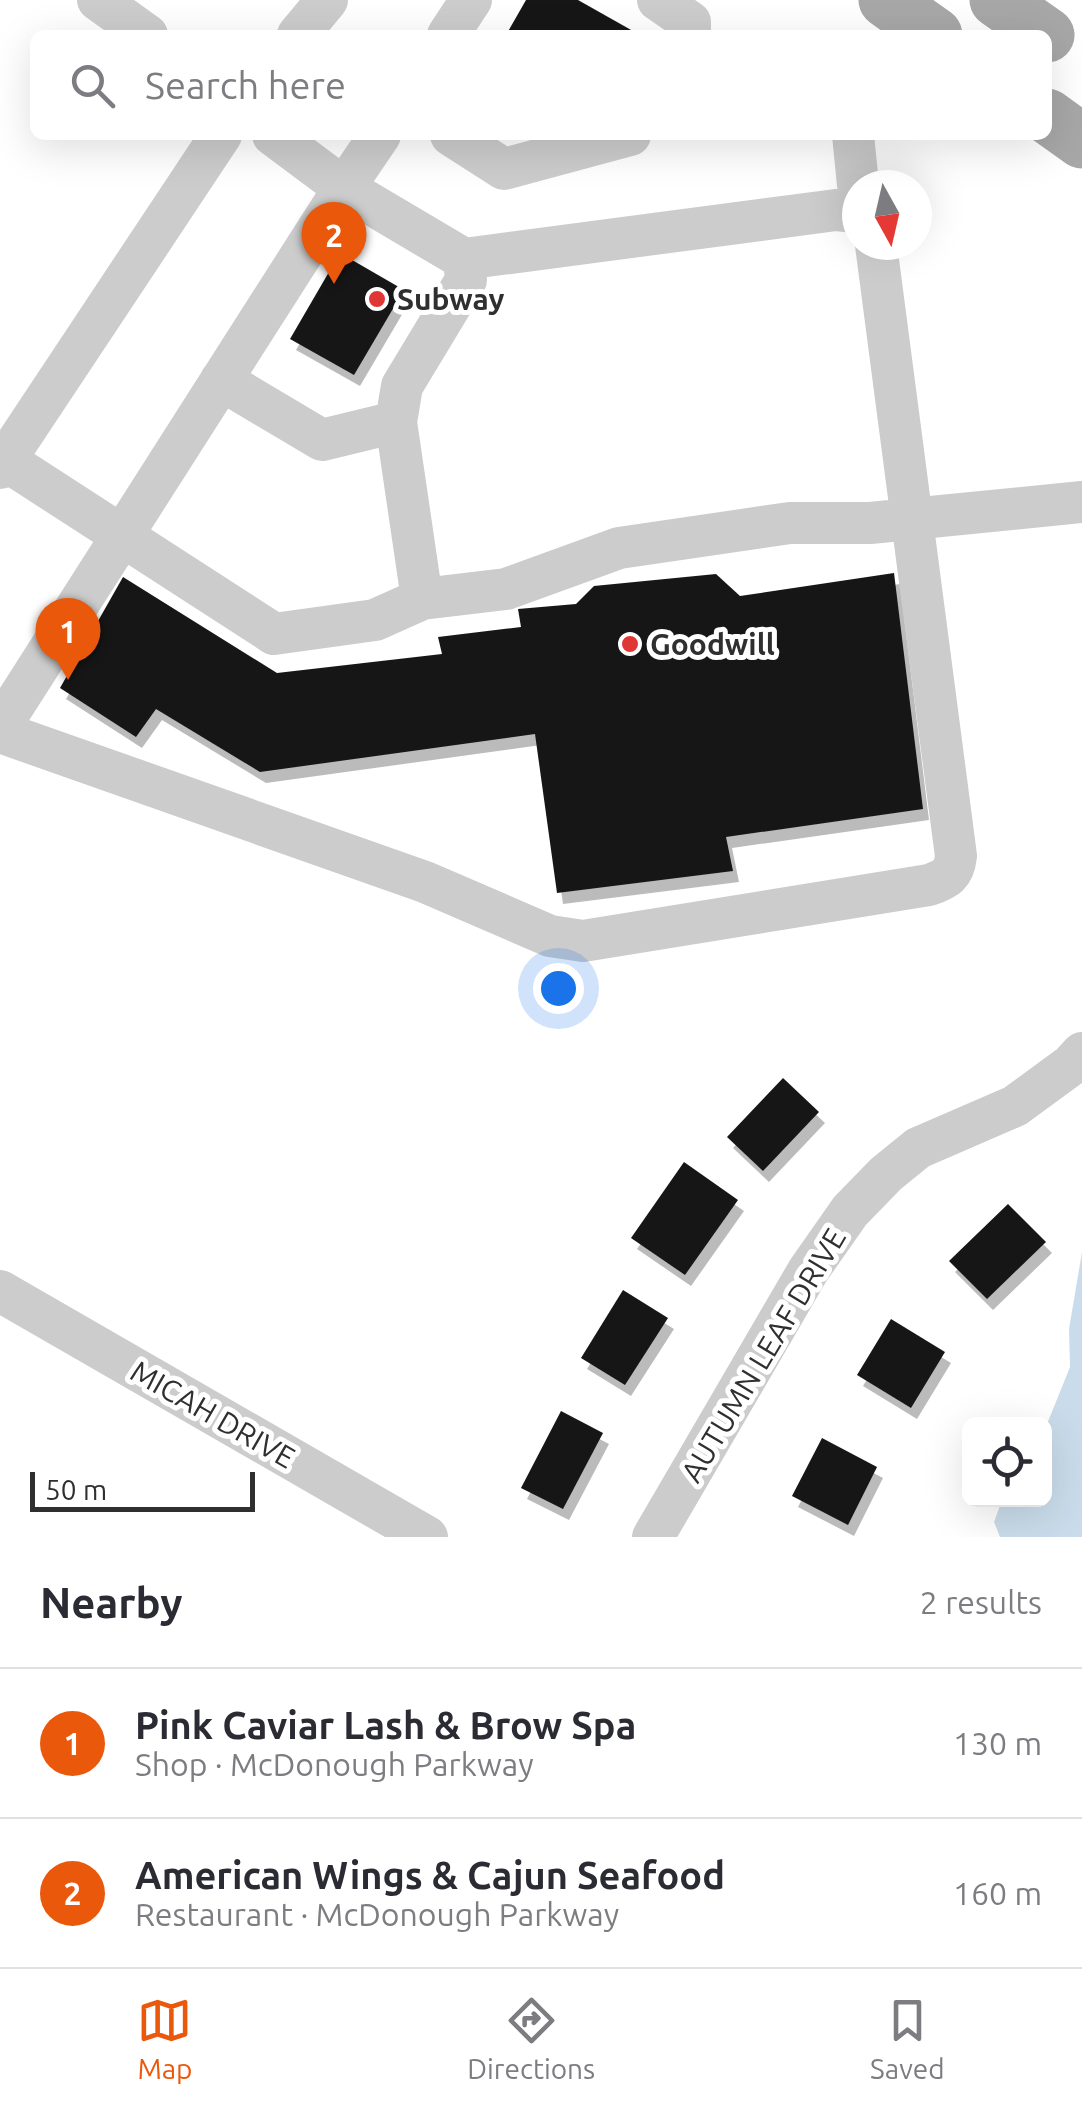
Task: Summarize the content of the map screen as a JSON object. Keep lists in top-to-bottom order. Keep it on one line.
{"streets":{"street":["AUTUMN LEAF DRIVE","MICAH DRIVE"]},"places":["Subway","Goodwill"],"scale_bar":"50 m","north":"bottom","page":{"search":"Search here","pins":["2","1"],"scale":"50 m","heading":["Nearby","2 results"],"list":[{"mark":"1","name":"Pink Caviar Lash & Brow Spa","note":"Shop · McDonough Parkway","value":"130 m"},{"mark":"2","name":"American Wings & Cajun Seafood","note":"Restaurant · McDonough Parkway","value":"160 m"}],"nav":["Map","Directions","Saved"]}}
